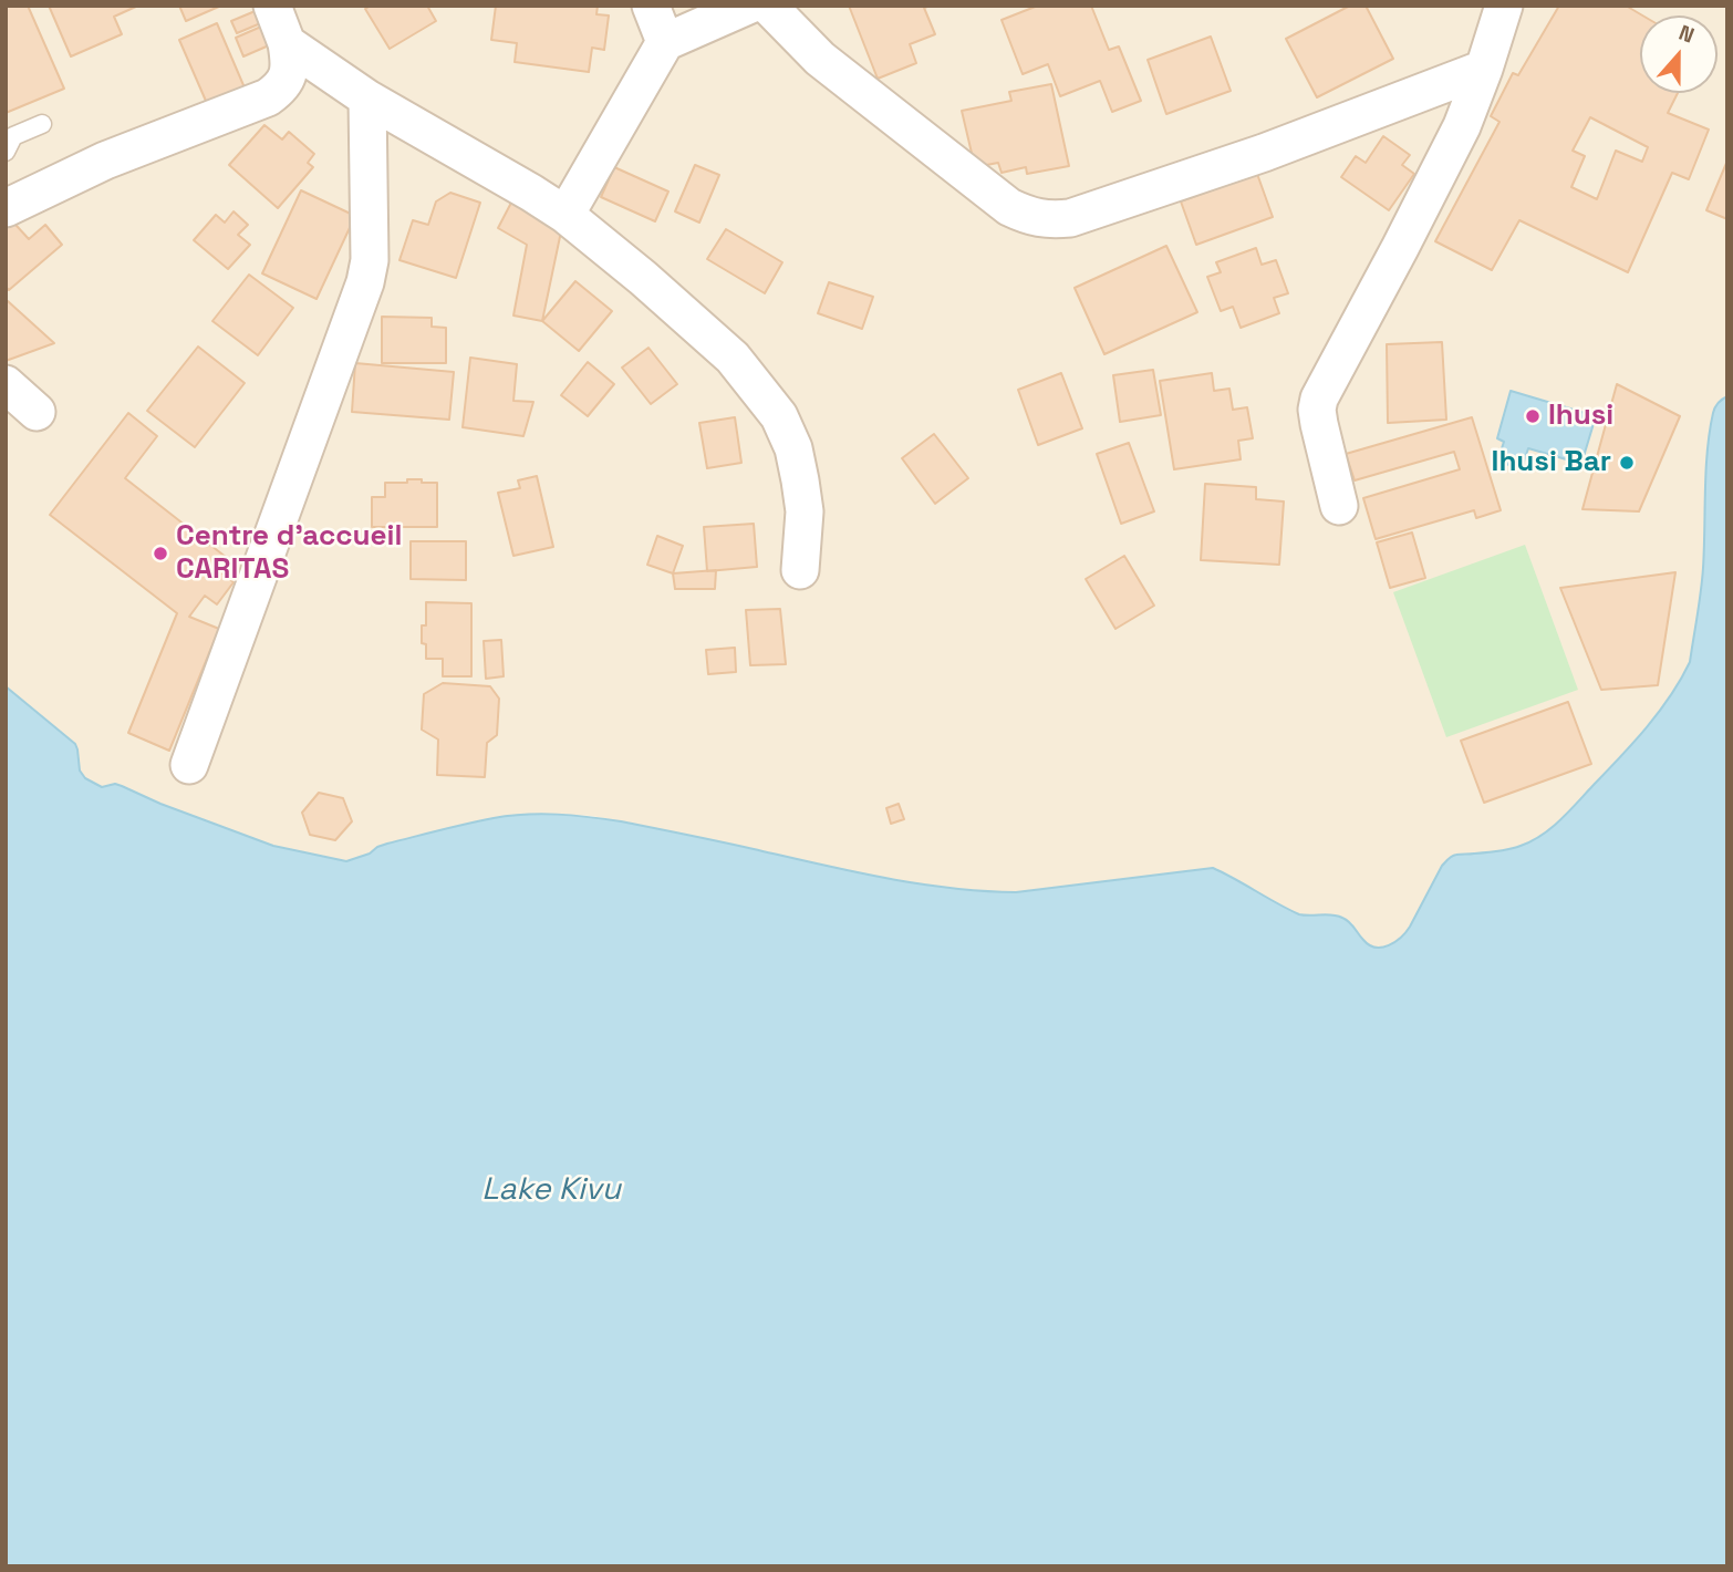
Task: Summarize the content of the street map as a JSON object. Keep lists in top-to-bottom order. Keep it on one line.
{"water":["Lake Kivu"],"places":["Ihusi","Ihusi Bar","Centre d'accueil CARITAS"],"north":"top"}
